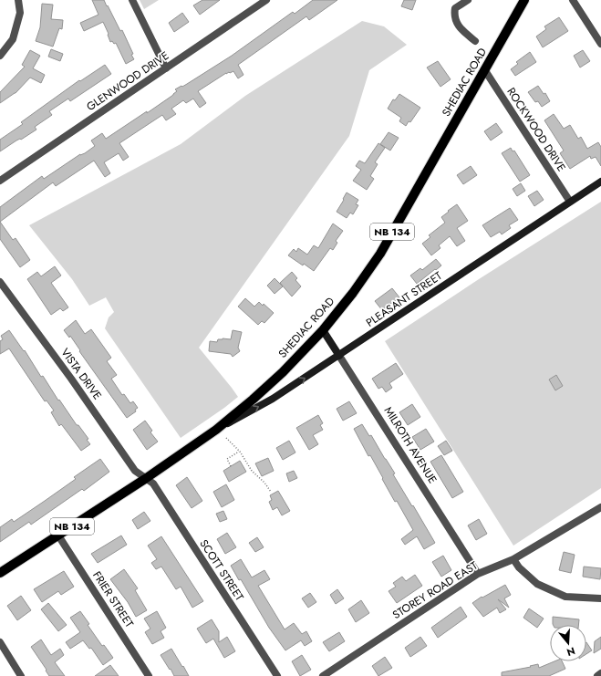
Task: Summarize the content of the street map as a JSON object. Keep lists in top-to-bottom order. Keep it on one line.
{"streets":{"main road":["SHEDIAC ROAD","NB 134"],"street":["GLENWOOD DRIVE","ROCKWOOD DRIVE","PLEASANT STREET","VISTA DRIVE","MILROTH AVENUE","SCOTT STREET","STOREY ROAD EAST","FRIER STREET"]},"crossings":[["SHEDIAC ROAD","ROCKWOOD DRIVE"],["SHEDIAC ROAD","PLEASANT STREET"],["SHEDIAC ROAD","VISTA DRIVE"],["SHEDIAC ROAD","MILROTH AVENUE"],["SHEDIAC ROAD","SCOTT STREET"],["SHEDIAC ROAD","FRIER STREET"],["ROCKWOOD DRIVE","PLEASANT STREET"],["PLEASANT STREET","MILROTH AVENUE"],["VISTA DRIVE","SCOTT STREET"],["MILROTH AVENUE","STOREY ROAD EAST"]],"north":"bottom"}
